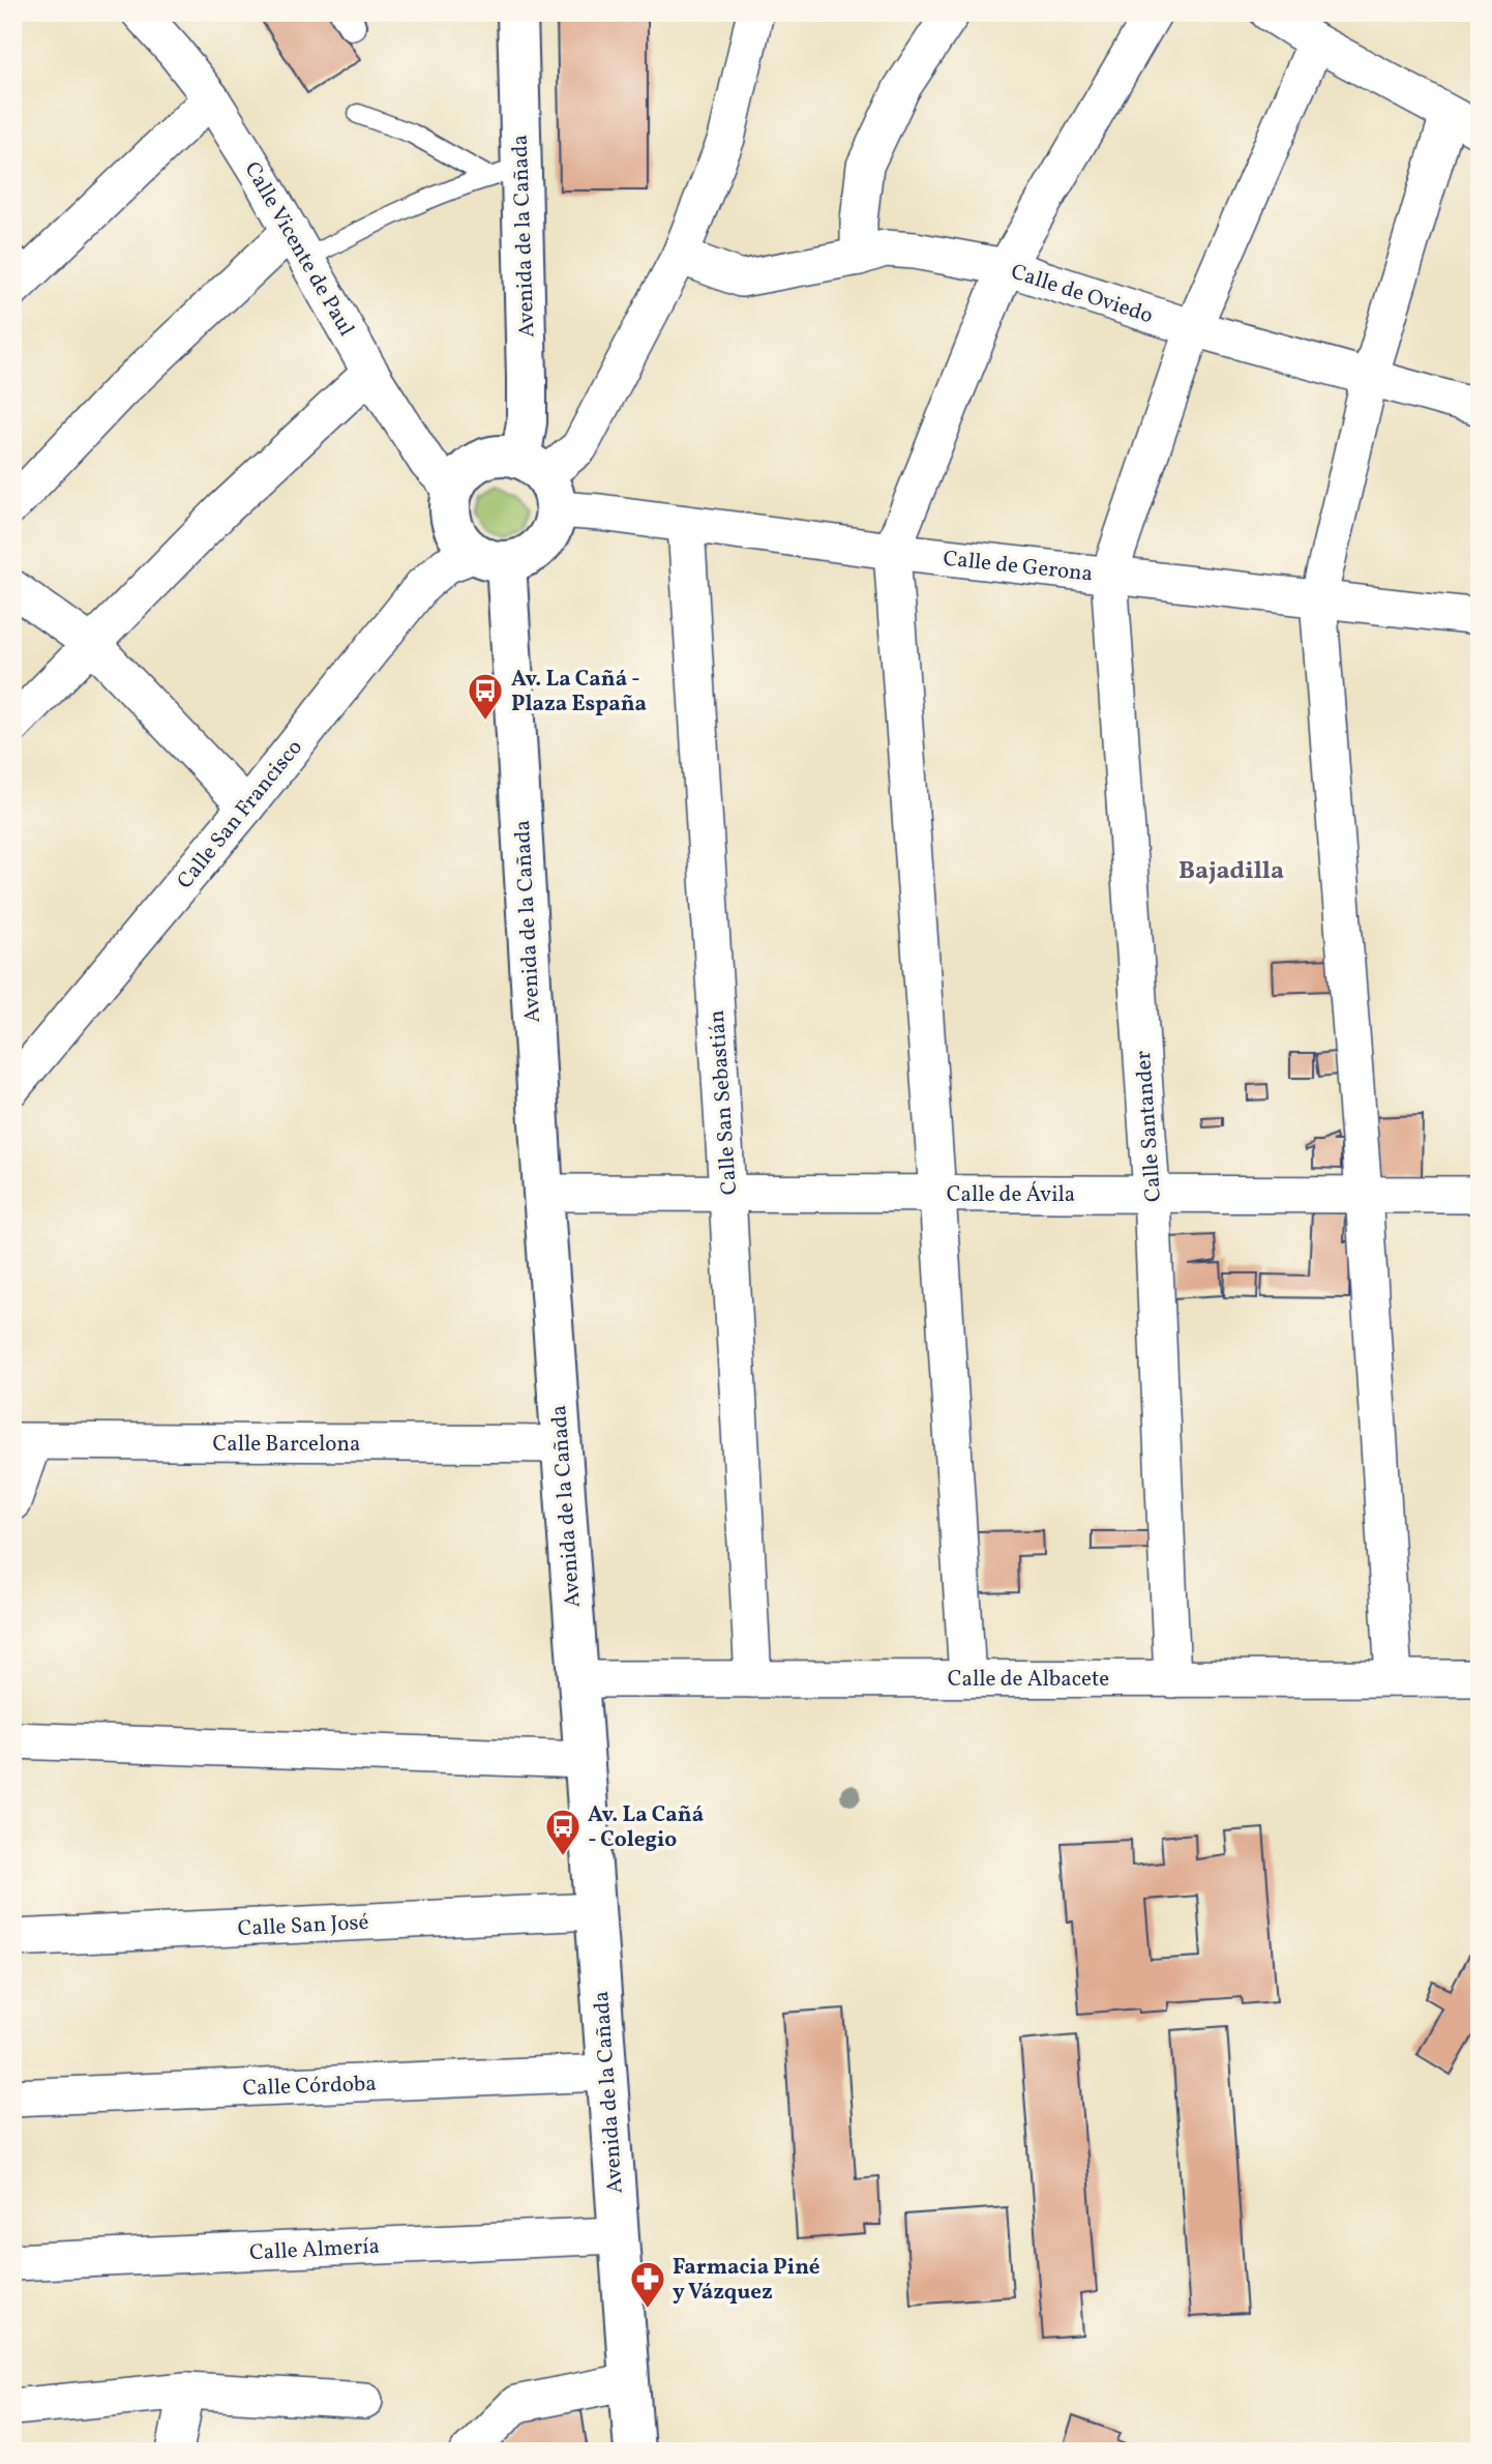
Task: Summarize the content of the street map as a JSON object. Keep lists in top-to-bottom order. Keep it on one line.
{"streets":{"street":["Avenida de la Cañada","Calle Vicente de Paul","Calle de Oviedo","Calle de Gerona","Calle San Francisco","Calle San Sebastián","Calle Santander","Calle de Ávila","Calle Barcelona","Calle de Albacete","Calle San José","Calle Córdoba","Calle Almería"]},"crossings":[["Avenida de la Cañada","Calle Vicente de Paul"],["Avenida de la Cañada","Calle de Gerona"],["Avenida de la Cañada","Calle San Francisco"],["Avenida de la Cañada","Calle de Ávila"],["Avenida de la Cañada","Calle Barcelona"],["Avenida de la Cañada","Calle de Albacete"],["Avenida de la Cañada","Calle San José"],["Avenida de la Cañada","Calle Córdoba"],["Avenida de la Cañada","Calle Almería"],["Calle Vicente de Paul","Calle de Gerona"],["Calle Vicente de Paul","Calle San Francisco"],["Calle de Gerona","Calle San Francisco"],["Calle de Gerona","Calle San Sebastián"],["Calle de Gerona","Calle Santander"],["Calle San Sebastián","Calle de Ávila"],["Calle San Sebastián","Calle de Albacete"],["Calle Santander","Calle de Ávila"],["Calle Santander","Calle de Albacete"]],"districts":["Bajadilla"],"places":{"bus stop":["Av. La Cañá - Plaza España","Av. La Cañá - Colegio"],"pharmacy":["Farmacia Piné y Vázquez"]}}
